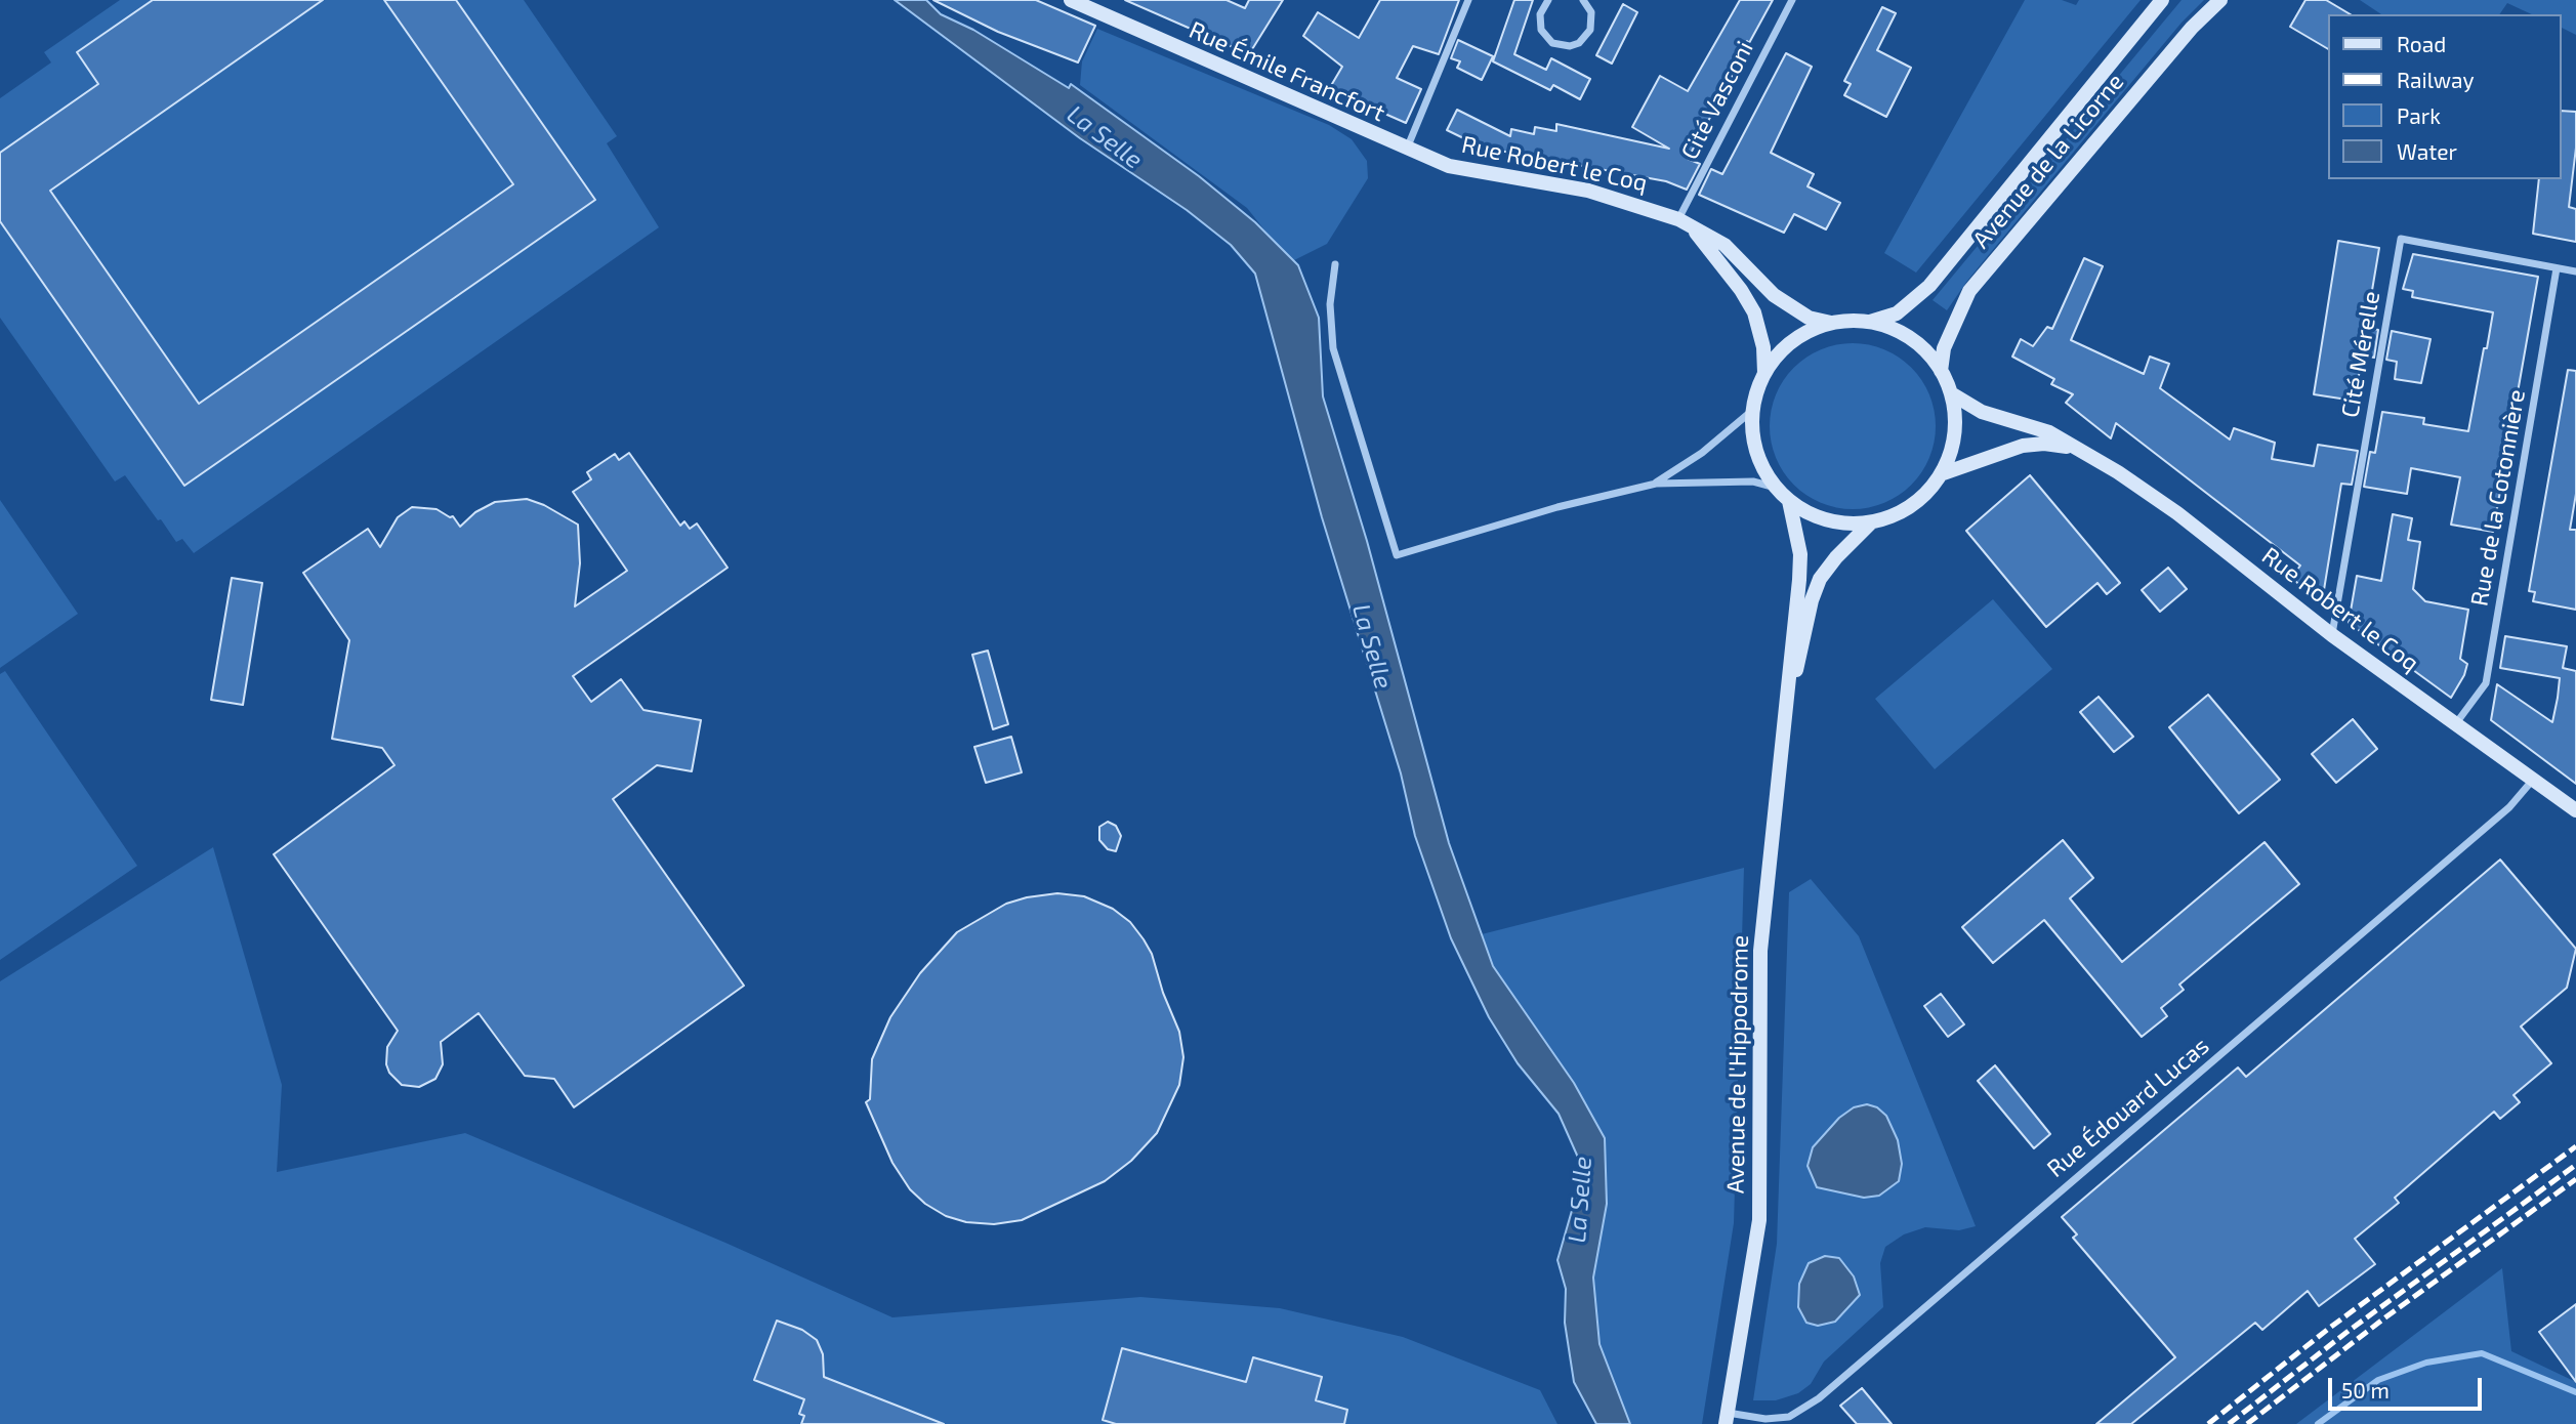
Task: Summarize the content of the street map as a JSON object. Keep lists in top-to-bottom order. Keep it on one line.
{"streets":{"main road":["Rue Émile Francfort","Avenue de la Licorne","Rue Robert le Coq","Avenue de l'Hippodrome"],"street":["Cité Vasconi","Cité Mérelle","Rue de la Cotonnière","Rue Édouard Lucas"]},"crossings":[["Rue Émile Francfort","Rue Robert le Coq"],["Cité Vasconi","Rue Robert le Coq"],["Avenue de la Licorne","Rue Robert le Coq"],["Avenue de la Licorne","Avenue de l'Hippodrome"],["Rue Robert le Coq","Cité Mérelle"],["Rue Robert le Coq","Rue de la Cotonnière"],["Rue Robert le Coq","Avenue de l'Hippodrome"],["Rue Robert le Coq","Rue Édouard Lucas"],["Cité Mérelle","Rue de la Cotonnière"],["Avenue de l'Hippodrome","Rue Édouard Lucas"]],"water":["La Selle"],"legend":["Road","Railway","Park","Water"],"scale_bar":"50 m"}
